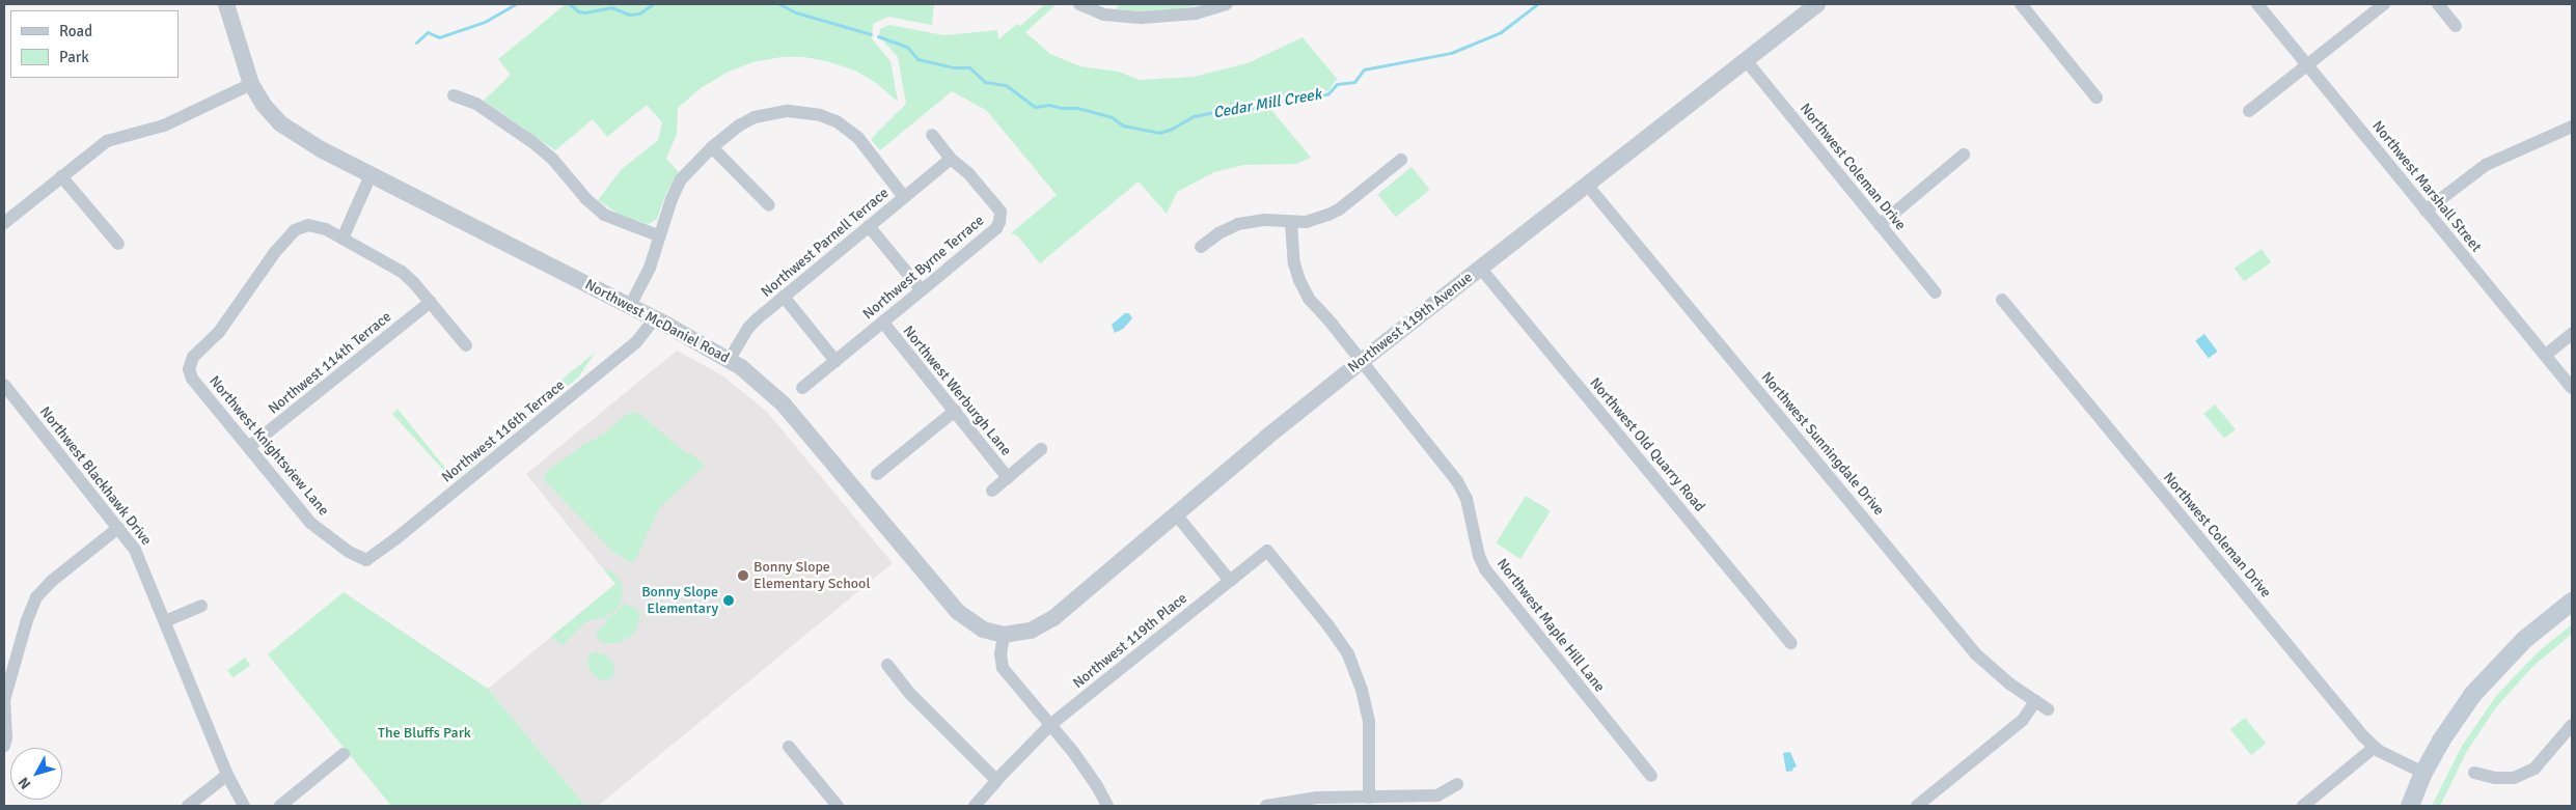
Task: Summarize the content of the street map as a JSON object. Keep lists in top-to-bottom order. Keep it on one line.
{"streets":{"street":["Northwest Coleman Drive","Northwest Marshall Street","Northwest Parnell Terrace","Northwest Byrne Terrace","Northwest McDaniel Road","Northwest 119th Avenue","Northwest 114th Terrace","Northwest Werburgh Lane","Northwest 116th Terrace","Northwest Sunningdale Drive","Northwest Old Quarry Road","Northwest Knightsview Lane","Northwest Blackhawk Drive","Northwest Maple Hill Lane","Northwest 119th Place"]},"crossings":[["Northwest Coleman Drive","Northwest 119th Avenue"],["Northwest Parnell Terrace","Northwest Byrne Terrace"],["Northwest Parnell Terrace","Northwest McDaniel Road"],["Northwest Byrne Terrace","Northwest Werburgh Lane"],["Northwest McDaniel Road","Northwest 119th Avenue"],["Northwest McDaniel Road","Northwest 116th Terrace"],["Northwest 119th Avenue","Northwest Sunningdale Drive"],["Northwest 119th Avenue","Northwest Old Quarry Road"],["Northwest 119th Avenue","Northwest Maple Hill Lane"],["Northwest 114th Terrace","Northwest Knightsview Lane"],["Northwest 116th Terrace","Northwest Knightsview Lane"]],"water":["Cedar Mill Creek"],"parks":["The Bluffs Park"],"places":["Bonny Slope Elementary School","Bonny Slope Elementary"],"legend":["Road","Park"],"north":"bottom left"}
